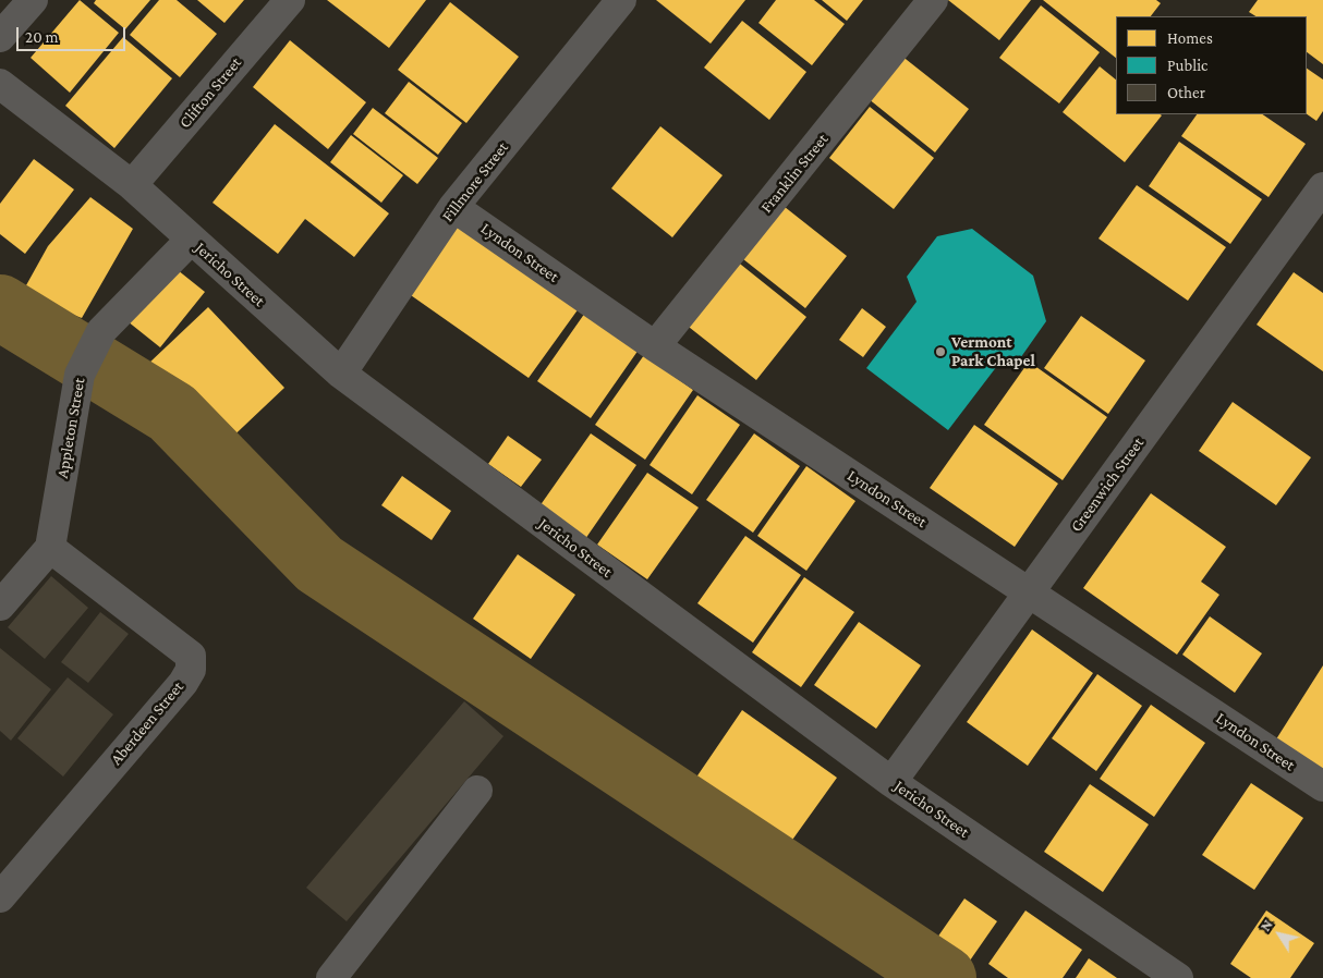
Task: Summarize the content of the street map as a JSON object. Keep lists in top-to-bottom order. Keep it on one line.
{"streets":{"street":["Clifton Street","Franklin Street","Fillmore Street","Lyndon Street","Jericho Street","Appleton Street","Greenwich Street","Aberdeen Street"]},"crossings":[["Clifton Street","Jericho Street"],["Franklin Street","Lyndon Street"],["Fillmore Street","Lyndon Street"],["Fillmore Street","Jericho Street"],["Lyndon Street","Greenwich Street"],["Jericho Street","Appleton Street"],["Jericho Street","Greenwich Street"],["Appleton Street","Aberdeen Street"]],"places":["Vermont Park Chapel"],"legend":["Homes","Public","Other"],"scale_bar":"20 m","north":"top left"}
